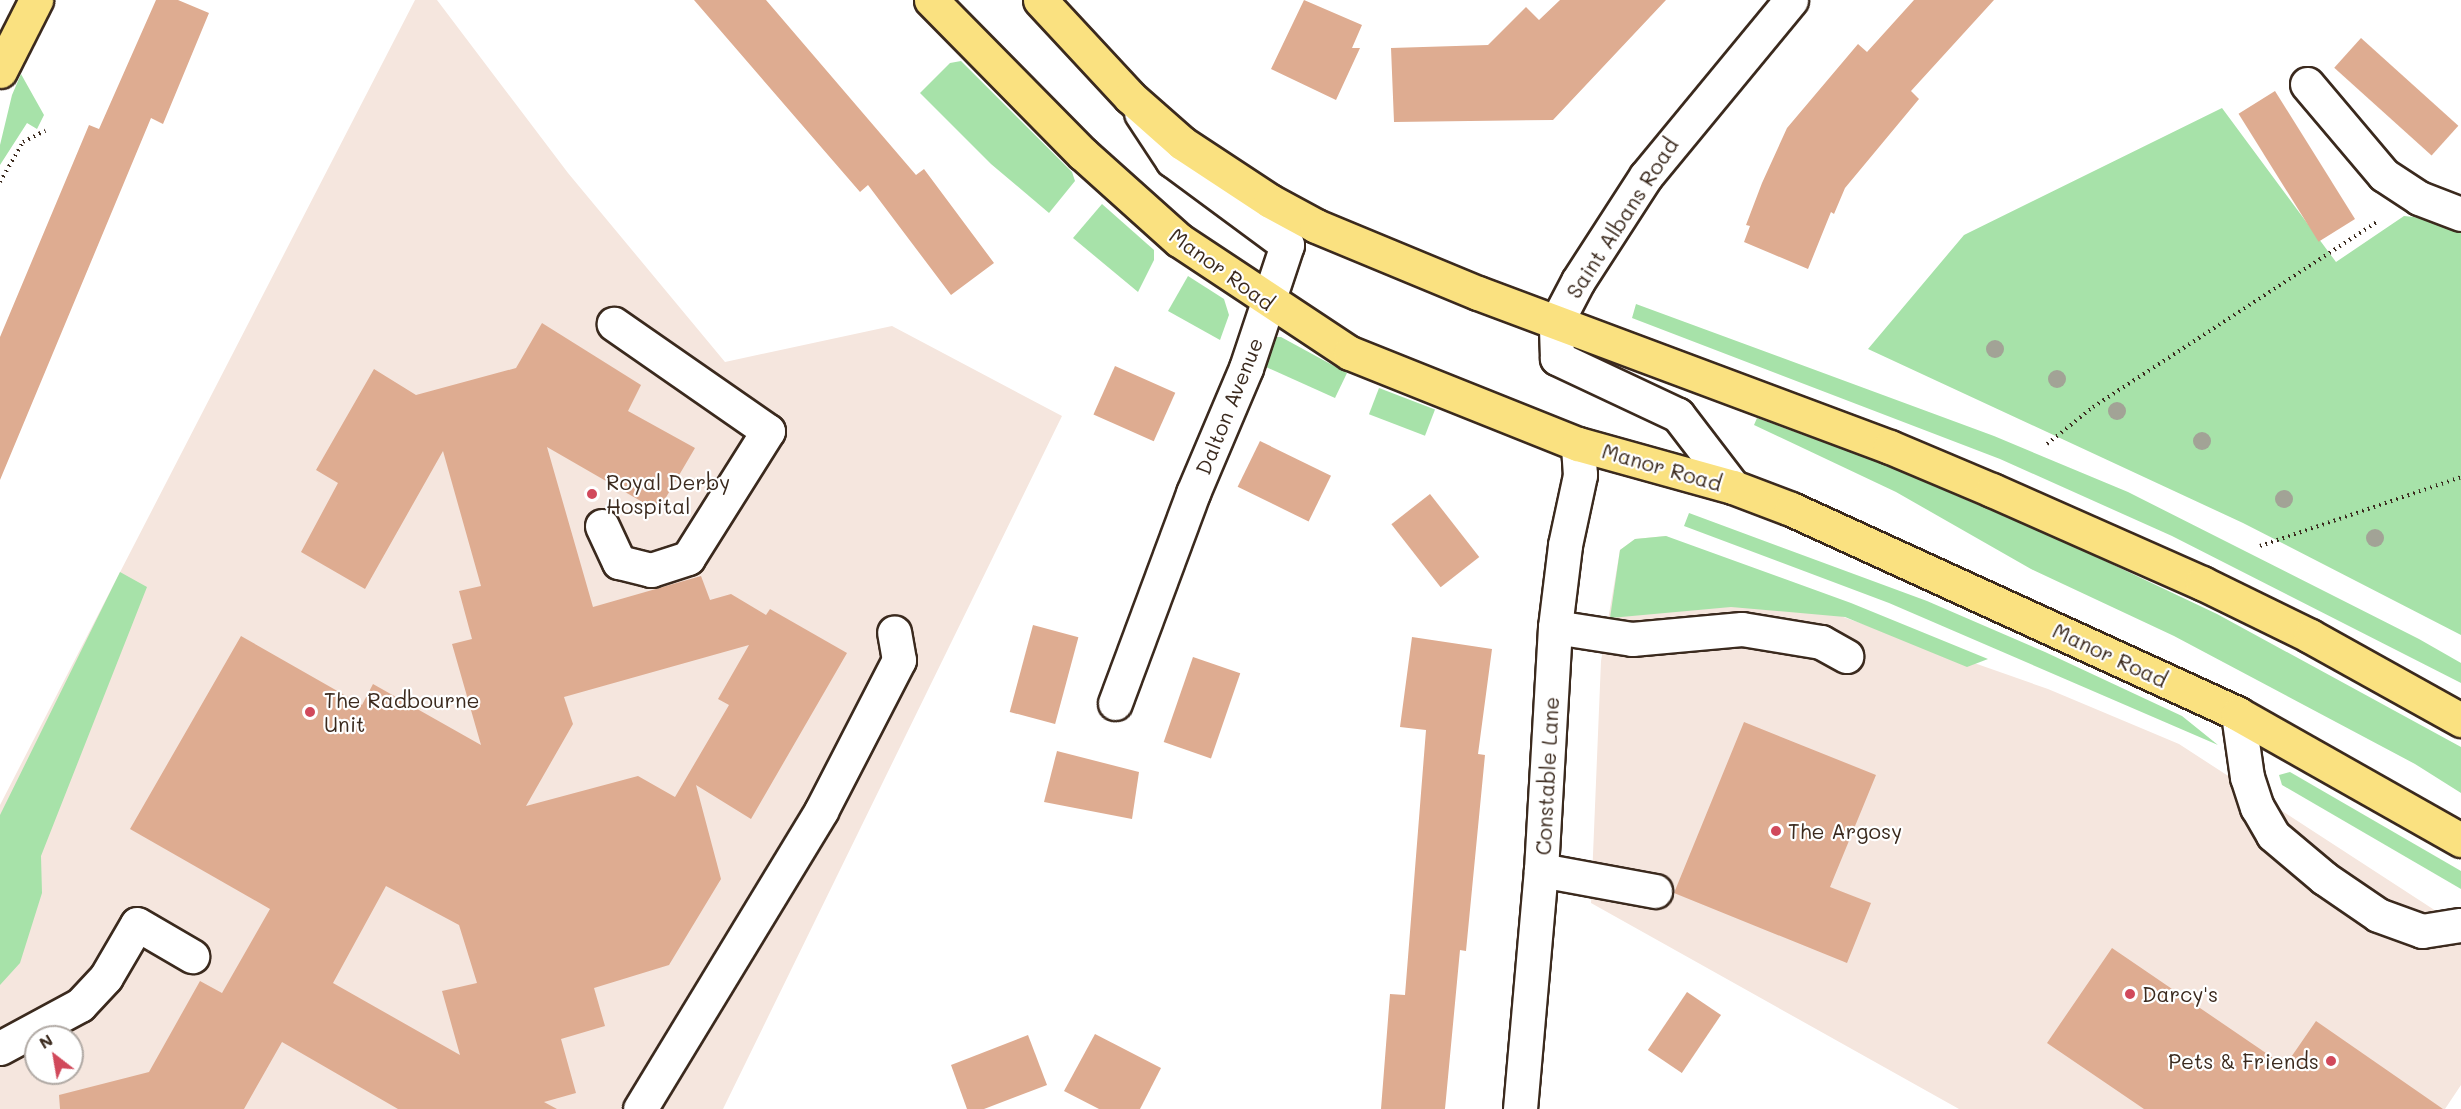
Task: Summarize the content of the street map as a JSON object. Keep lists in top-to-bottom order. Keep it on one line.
{"streets":{"highway":["Manor Road"],"street":["Saint Albans Road","Dalton Avenue","Constable Lane"]},"crossings":[["Saint Albans Road","Manor Road"],["Manor Road","Dalton Avenue"],["Manor Road","Constable Lane"]],"places":["Royal Derby Hospital","The Radbourne Unit","The Argosy","Darcy's","Pets & Friends"],"north":"top left"}
